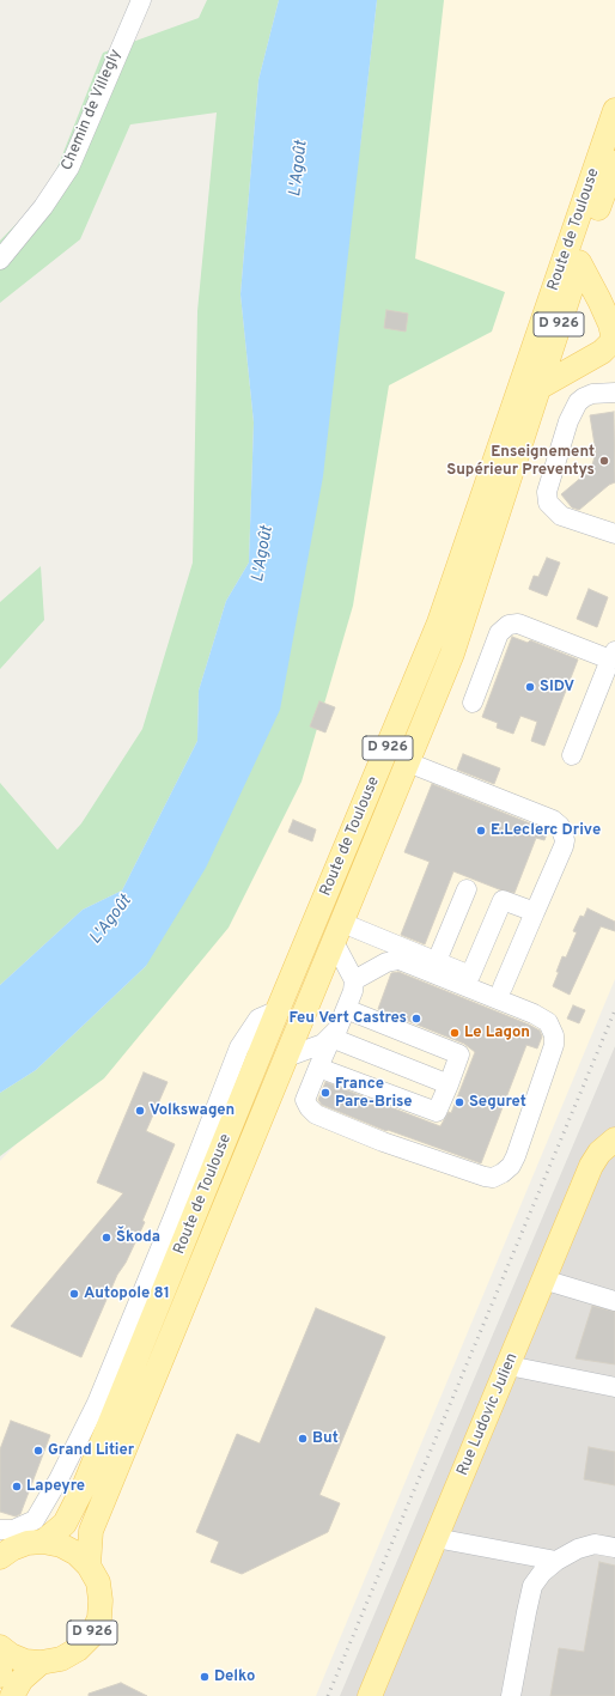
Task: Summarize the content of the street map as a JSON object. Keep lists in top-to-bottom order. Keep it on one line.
{"streets":{"main road":["Route de Toulouse","D 926","Rue Ludovic Julien"],"street":["Chemin de Villegly"]},"crossings":[["Route de Toulouse","D 926"]],"water":["L'Agoût"],"places":["Enseignement Supérieur Preventys","SIDV","E.Leclerc Drive","Feu Vert Castres","Le Lagon","France Pare-Brise","Seguret","Volkswagen","Škoda","Autopole 81","But","Grand Litier","Lapeyre","Delko"]}
